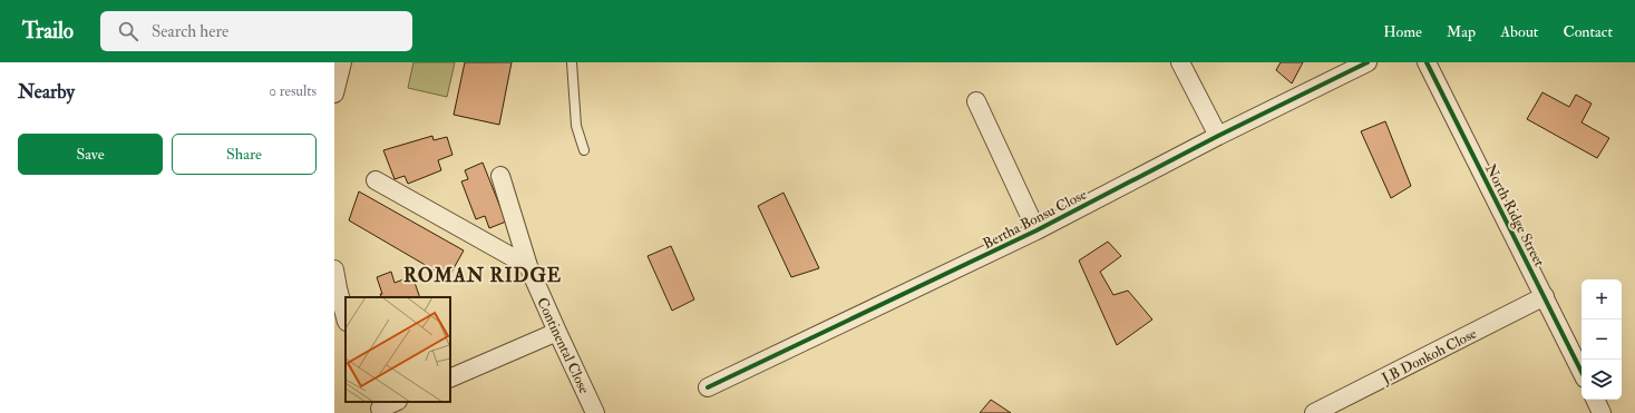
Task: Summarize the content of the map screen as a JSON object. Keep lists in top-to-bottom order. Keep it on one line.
{"streets":{"street":["North Ridge Street","Bertha Bonsu Close","Continental Close","J.B Donkoh Close"]},"crossings":[["North Ridge Street","J.B Donkoh Close"]],"districts":["ROMAN RIDGE"],"page":{"header":"Trailo","search":"Search here","nav":["Home","Map","About","Contact"],"heading":["Nearby","0 results"],"buttons":["Save","Share"],"map_buttons":["+","−"]}}
